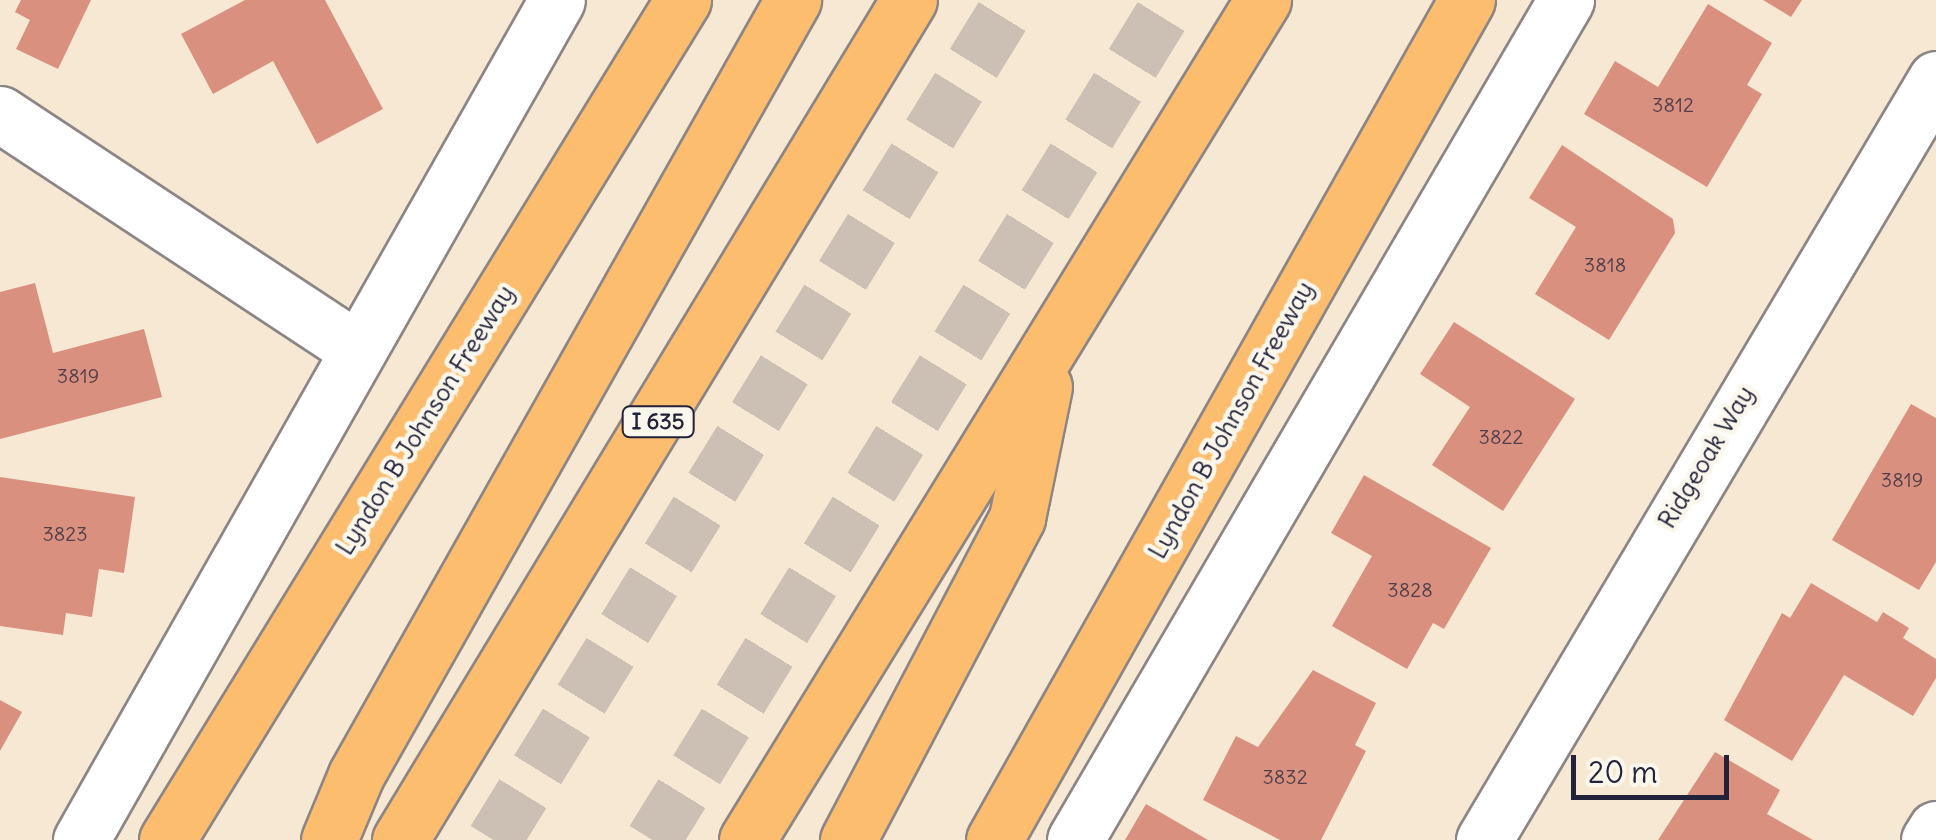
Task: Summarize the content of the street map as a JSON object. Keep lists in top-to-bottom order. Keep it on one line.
{"streets":{"main road":["Lyndon B Johnson Freeway","I 635"],"street":["Ridgeoak Way"]},"house_numbers":["3812","3818","3819","3822","3819","3823","3828","3832"],"scale_bar":"20 m"}
